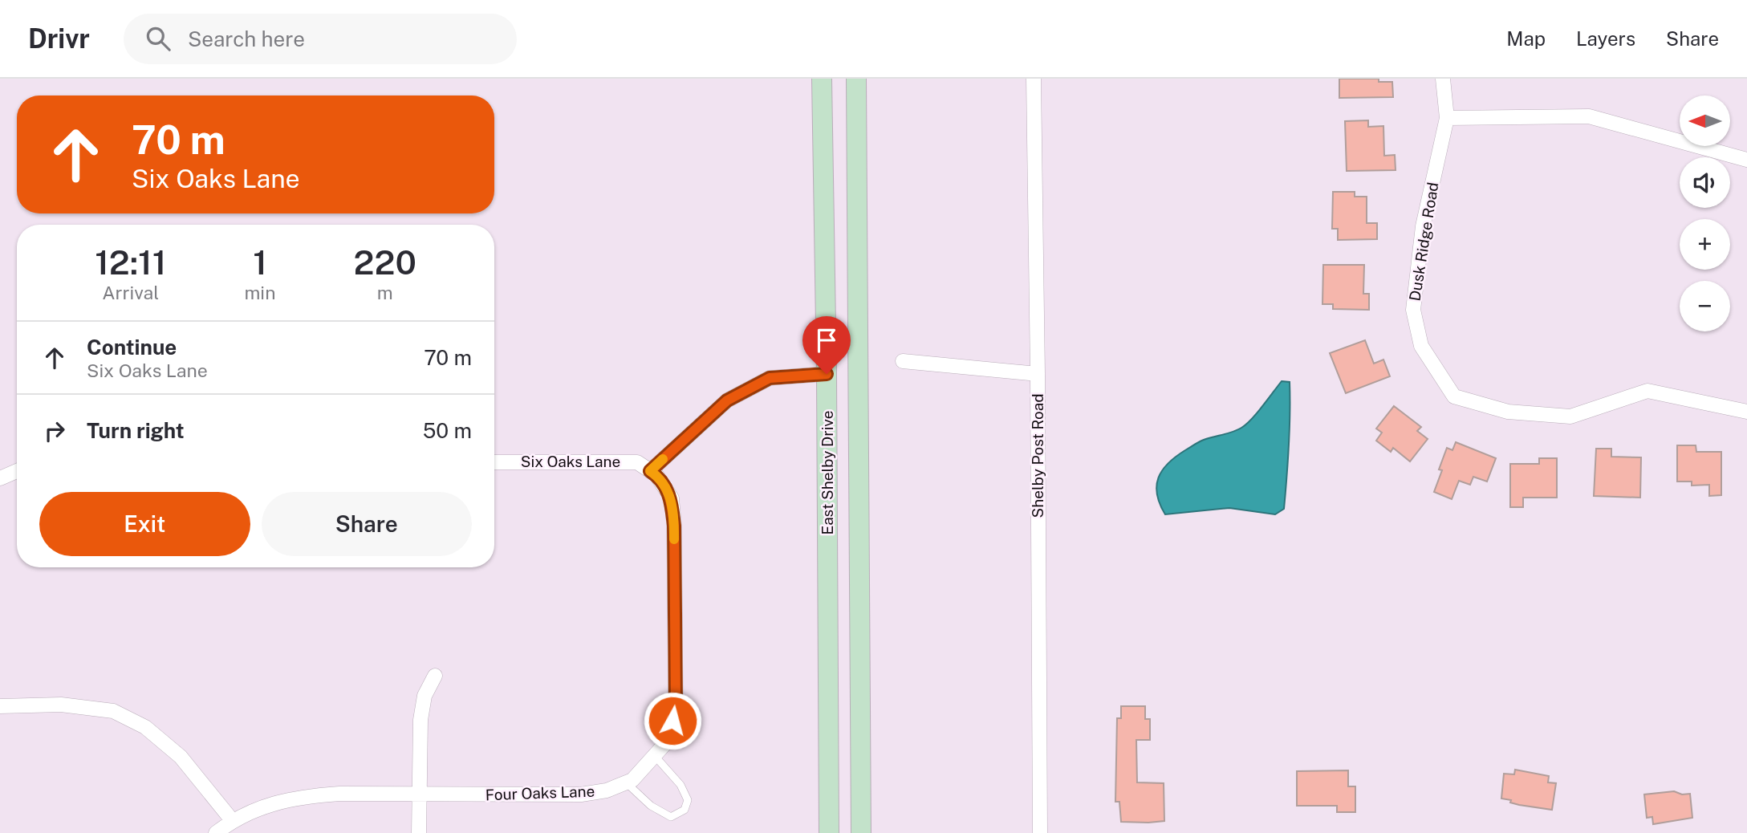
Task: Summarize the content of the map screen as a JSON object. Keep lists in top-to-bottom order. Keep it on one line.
{"streets":{"main road":["East Shelby Drive"],"street":["Dusk Ridge Road","Shelby Post Road","Six Oaks Lane","Four Oaks Lane"]},"crossings":[["Six Oaks Lane","Four Oaks Lane"]],"north":"left","page":{"header":"Drivr","search":"Search here","nav":["Map","Layers","Share"],"map_buttons":["+","−"],"turn":["70 m","Six Oaks Lane"],"eta":["12:11","Arrival","1","min","220","m"],"list":[{"name":"Continue","note":"Six Oaks Lane","value":"70 m"},{"name":"Turn right","value":"50 m"}],"buttons":["Exit","Share"]}}
